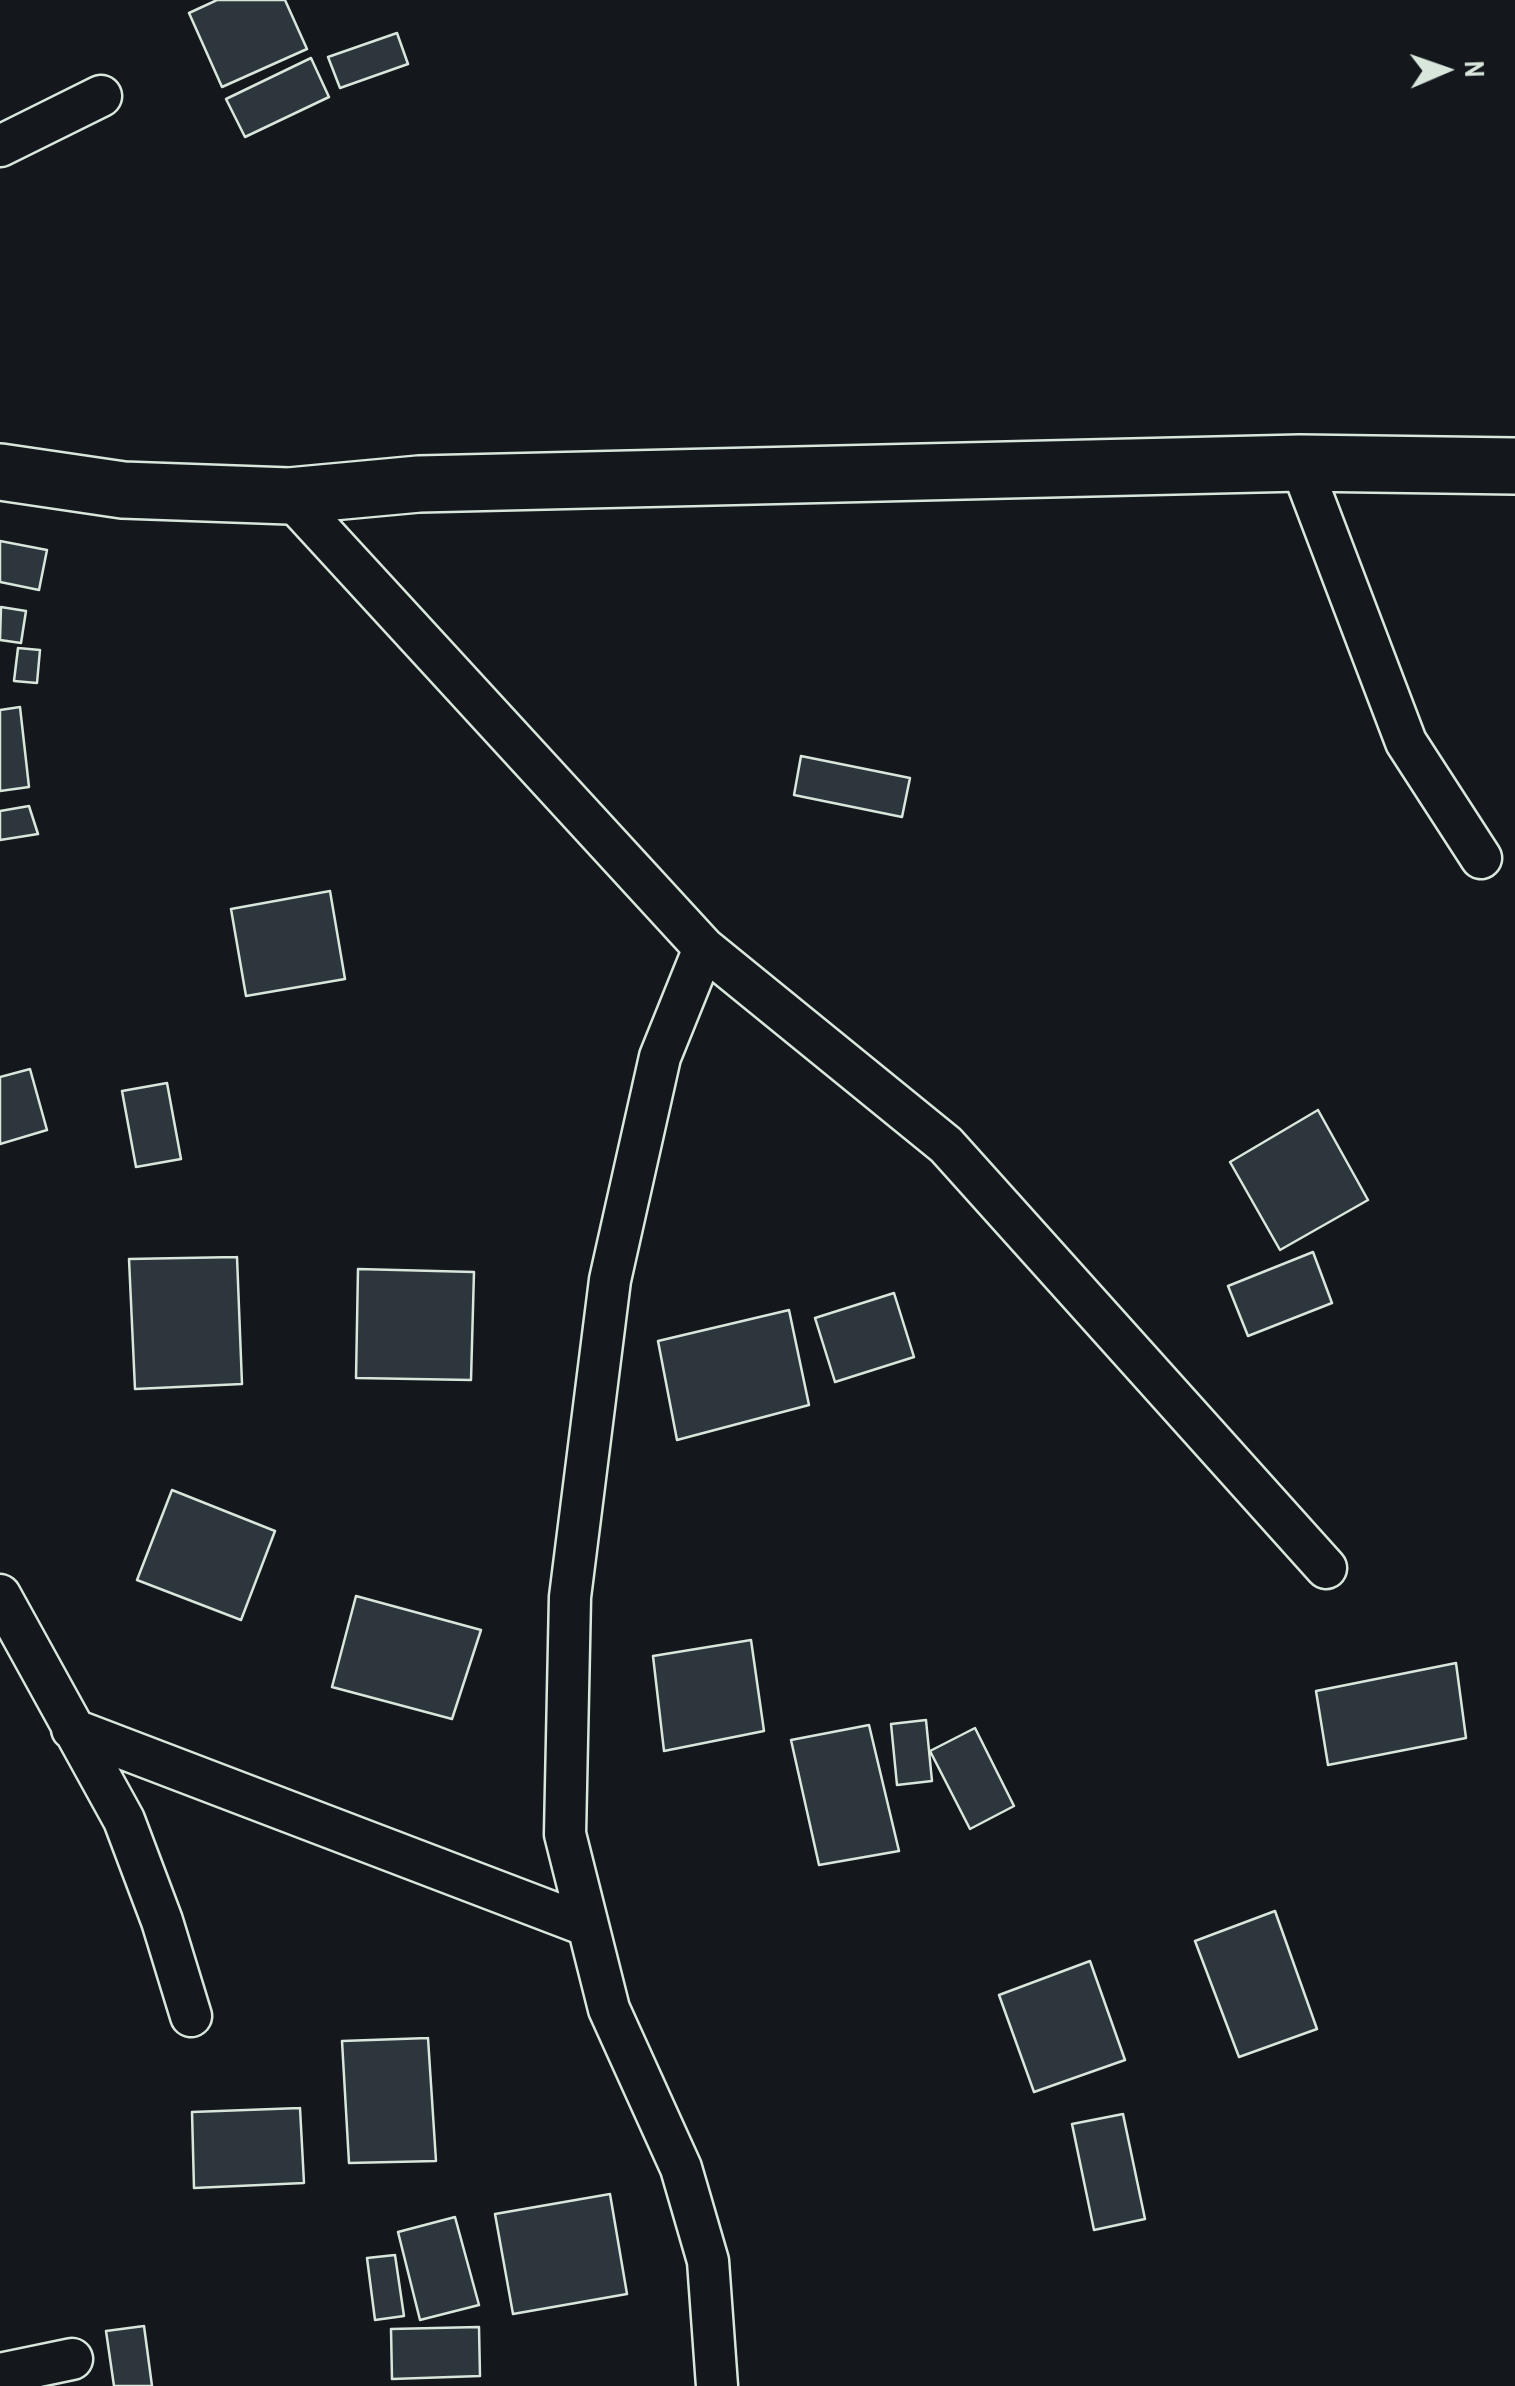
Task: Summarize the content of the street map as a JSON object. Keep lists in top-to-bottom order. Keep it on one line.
{"north":"right"}
